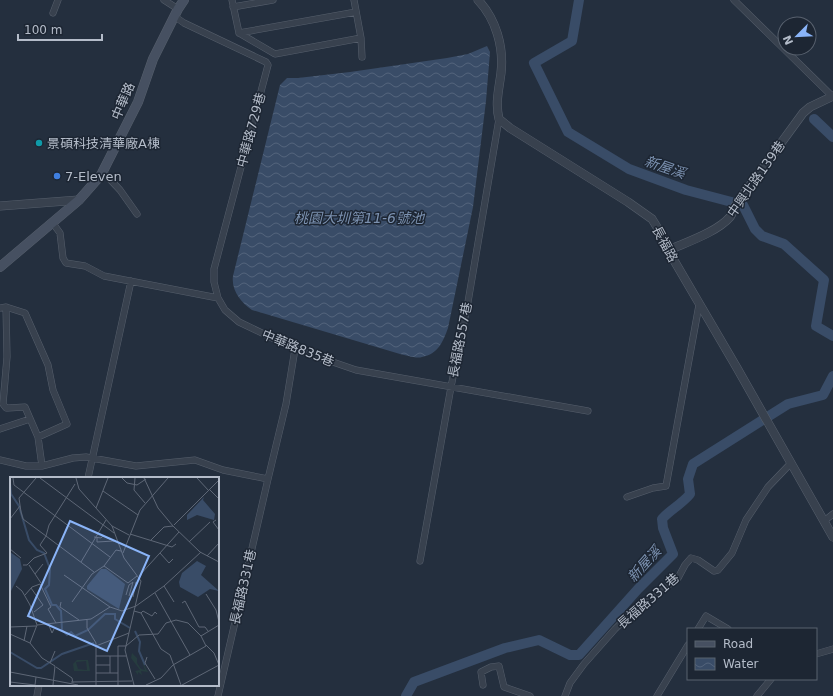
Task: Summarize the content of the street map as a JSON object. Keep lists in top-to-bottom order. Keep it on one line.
{"streets":{"main road":["中華路"],"street":["中華路729巷","中興北路139巷","長福路","長福路557巷","中華路835巷","長福路331巷"]},"crossings":[["中華路","中華路729巷"],["中華路729巷","中華路835巷"],["中興北路139巷","長福路"],["長福路","長福路557巷"],["長福路","長福路331巷"],["長福路557巷","中華路835巷"],["中華路835巷","長福路331巷"]],"water":["新屋溪","桃園大圳第11-6號池"],"places":["景碩科技清華廠A棟","7-Eleven"],"legend":["Road","Water"],"scale_bar":"100 m","north":"bottom left"}
